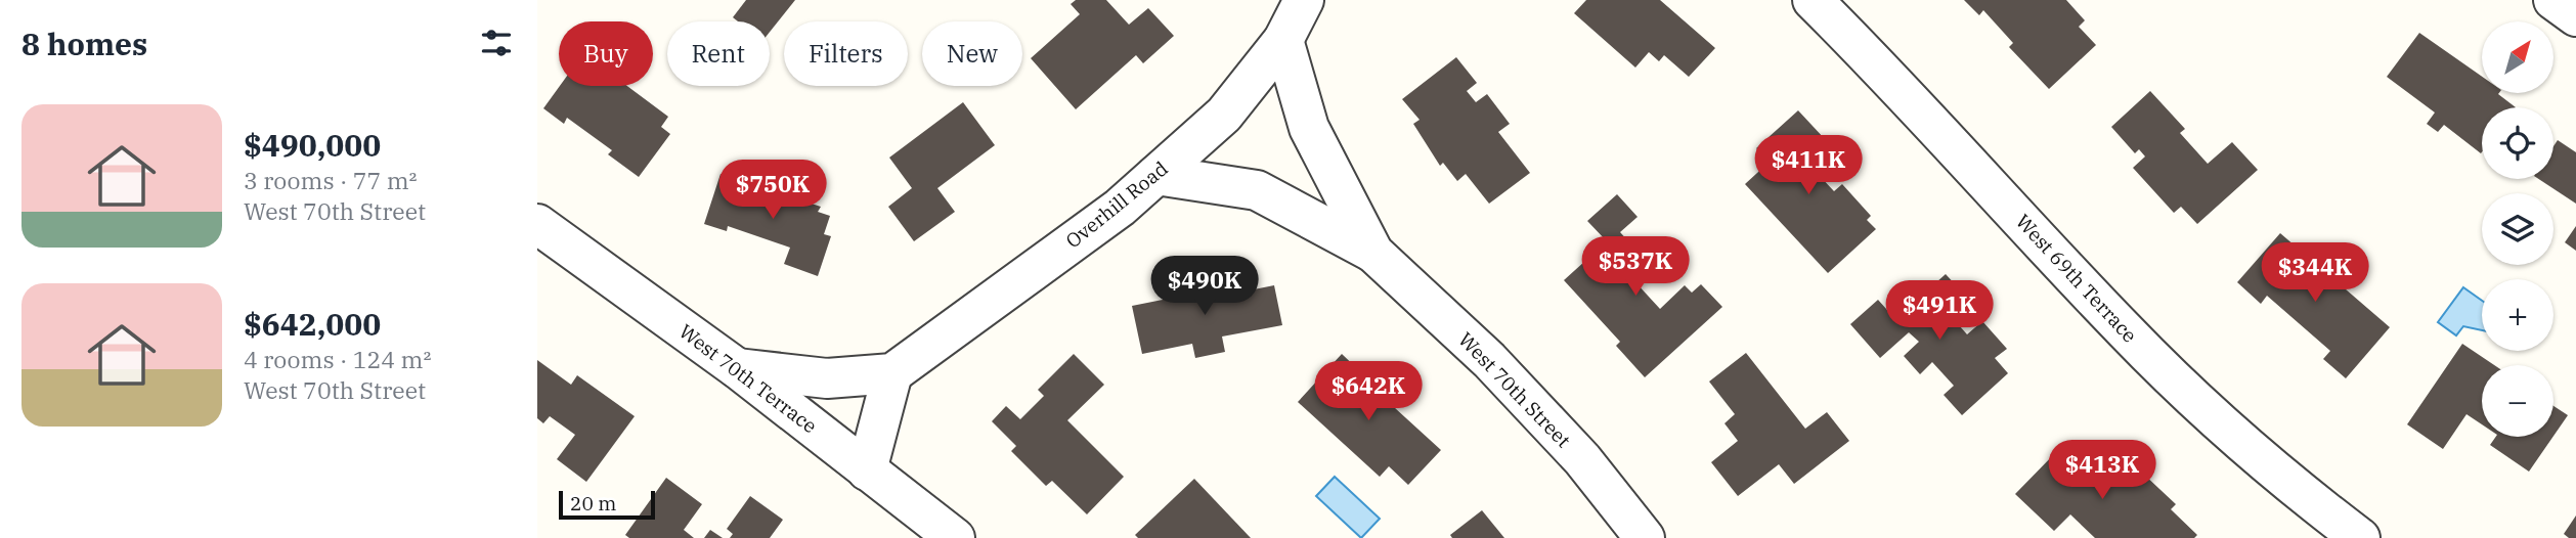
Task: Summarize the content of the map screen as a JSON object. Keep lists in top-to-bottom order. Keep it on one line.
{"streets":{"street":["Overhill Road","West 69th Terrace","West 70th Terrace","West 70th Street"]},"crossings":[["Overhill Road","West 70th Street"]],"scale_bar":"20 m","north":"top right","page":{"heading":"8 homes","map_buttons":["+","−"],"chip":["Buy","Rent","Filters","New"],"list":[{"name":"$490,000","note":"3 rooms · 77 m² · West 70th Street"},{"name":"$642,000","note":"4 rooms · 124 m² · West 70th Street"}],"price":["$411K","$750K","$537K","$344K","$490K","$491K","$642K","$413K"],"scale":"20 m"}}
